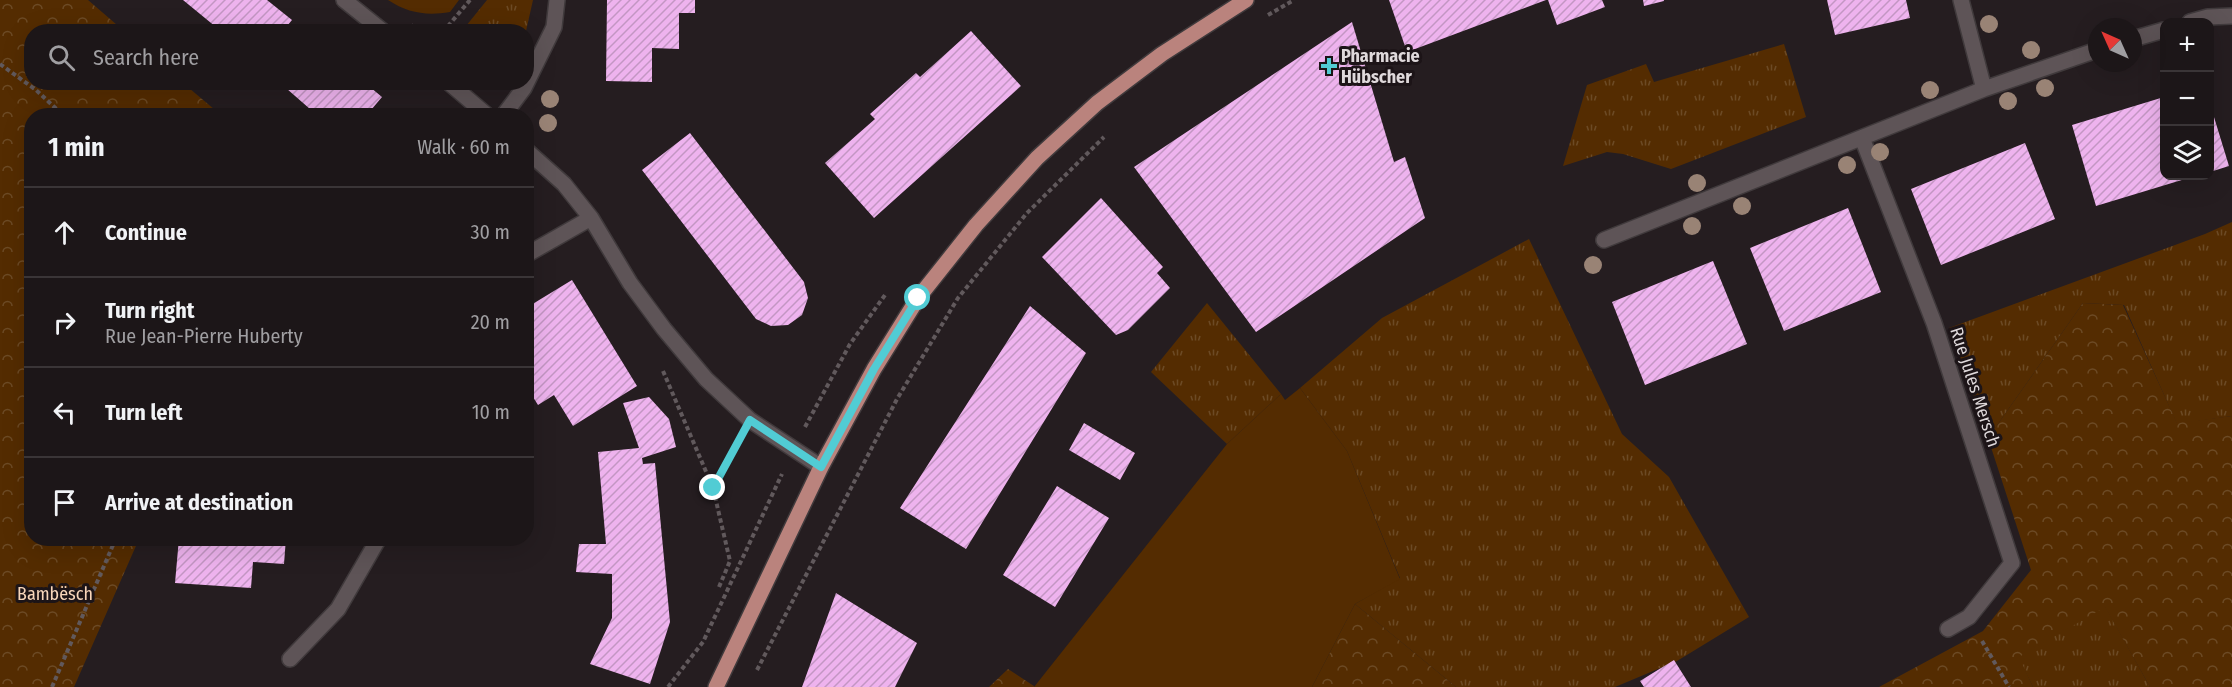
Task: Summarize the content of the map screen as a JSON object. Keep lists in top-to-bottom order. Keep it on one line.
{"streets":{"street":["Rue Jules Mersch"]},"parks":["Bambësch"],"places":{"health":["Pharmacie Hübscher"]},"north":"top left","page":{"map_buttons":["+","−"],"search":"Search here","heading":["1 min","Walk · 60 m"],"list":[["Continue","30 m"],["Turn right","Rue Jean-Pierre Huberty","20 m"],["Turn left","10 m"],"Arrive at destination"]}}
